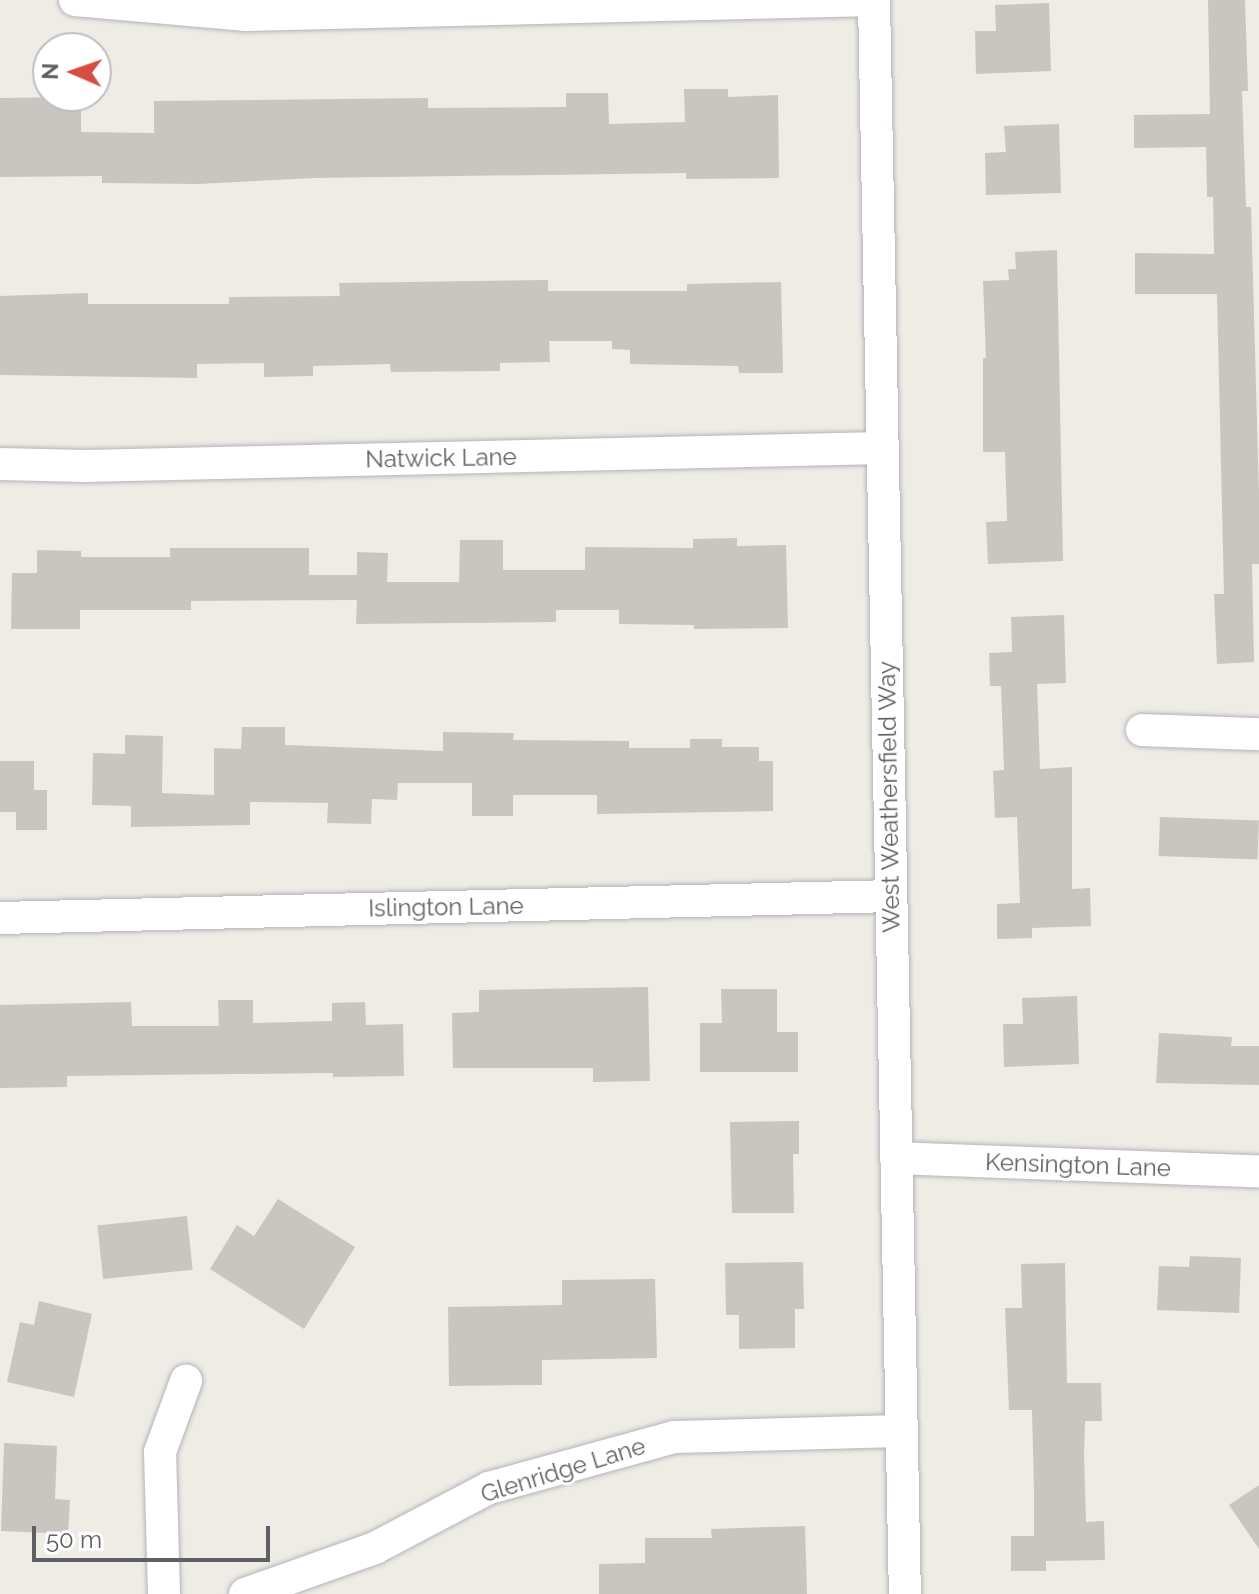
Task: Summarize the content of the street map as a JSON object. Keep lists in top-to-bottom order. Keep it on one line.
{"streets":{"street":["Natwick Lane","West Weathersfield Way","Islington Lane","Kensington Lane","Glenridge Lane"]},"crossings":[["Natwick Lane","West Weathersfield Way"],["West Weathersfield Way","Islington Lane"],["West Weathersfield Way","Kensington Lane"],["West Weathersfield Way","Glenridge Lane"]],"scale_bar":"50 m","north":"left"}
